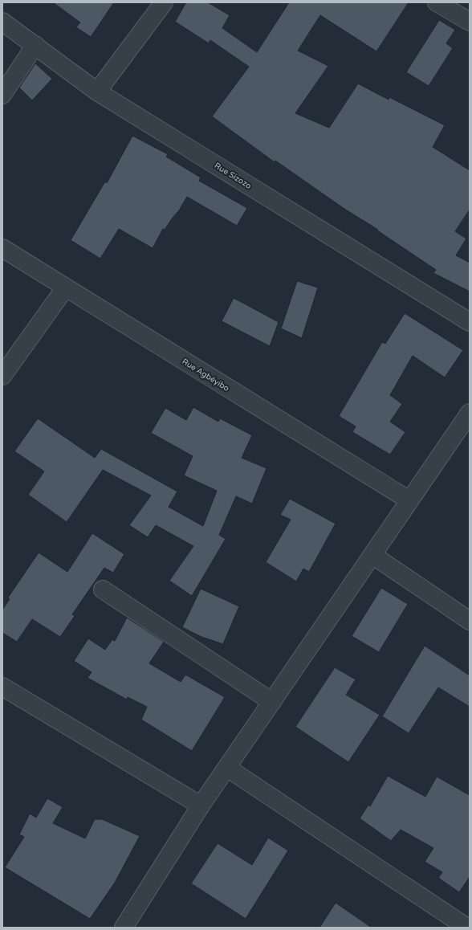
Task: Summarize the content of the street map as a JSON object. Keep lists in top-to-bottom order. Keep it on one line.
{"streets":{"street":["Rue Sizozo","Rue Agbéyibo"]}}
